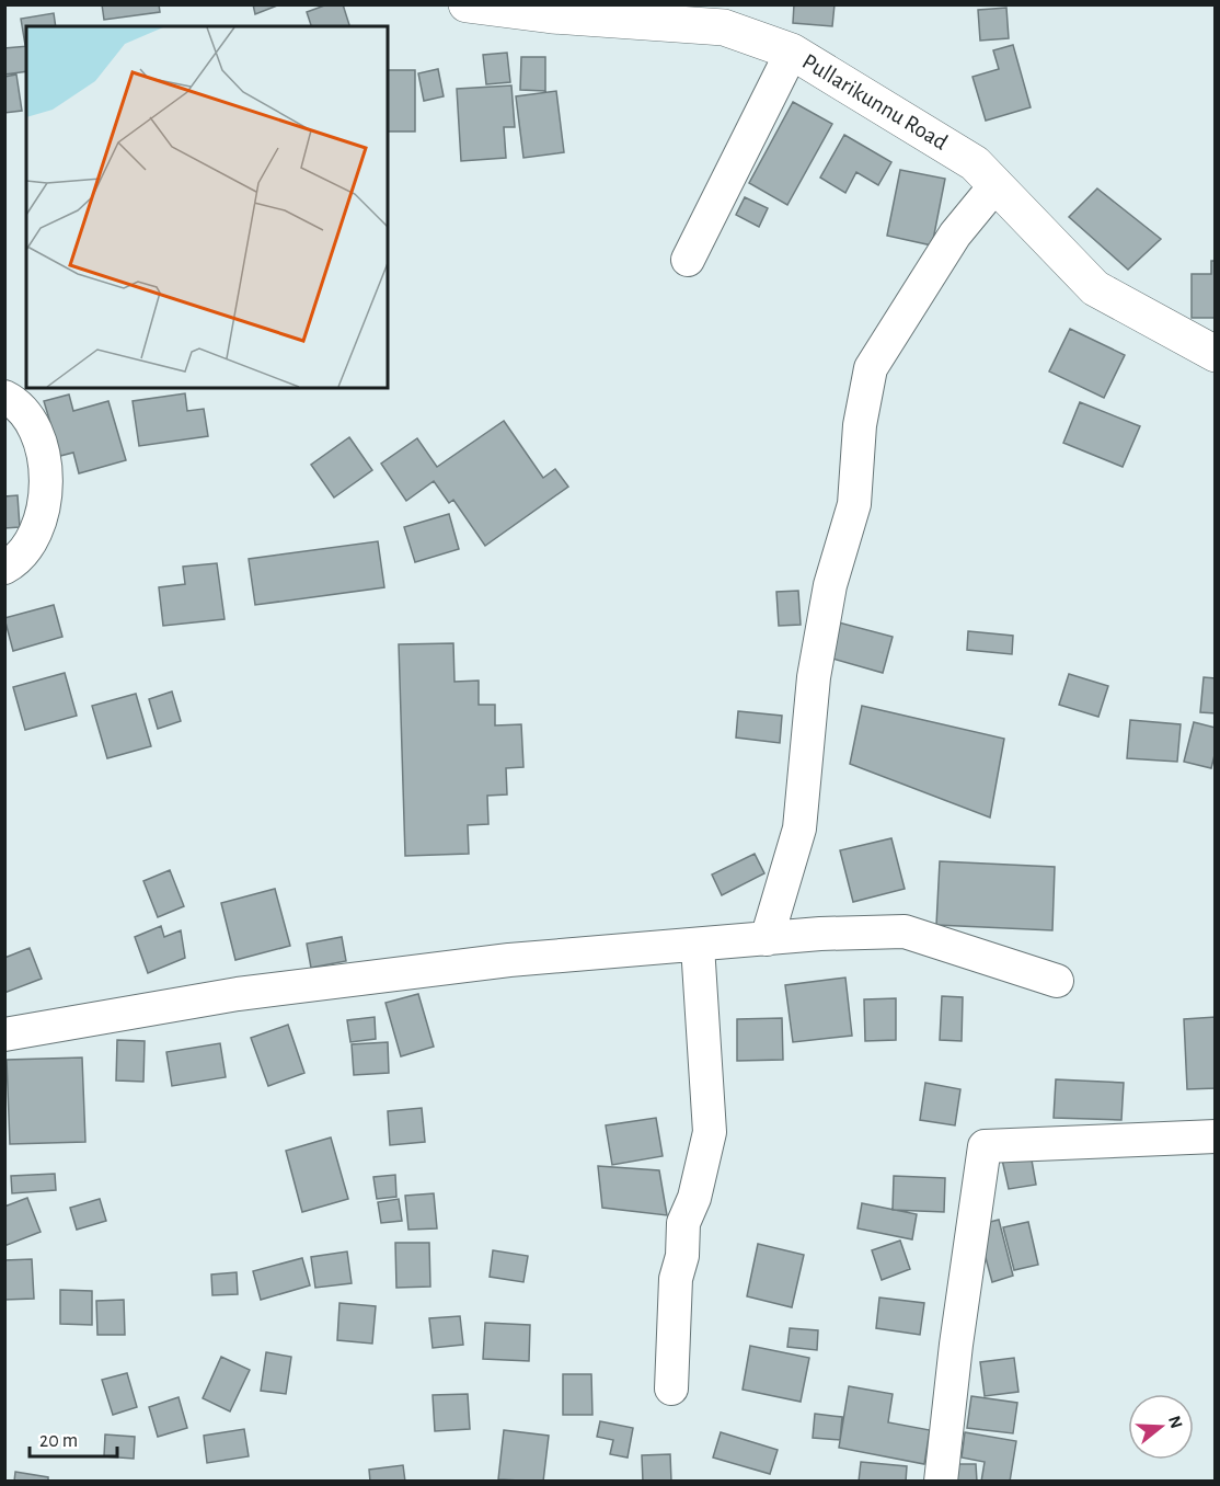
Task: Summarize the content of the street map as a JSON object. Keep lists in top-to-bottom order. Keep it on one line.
{"streets":{"main road":["Pullarikunnu Road"]},"scale_bar":"20 m","north":"right"}
